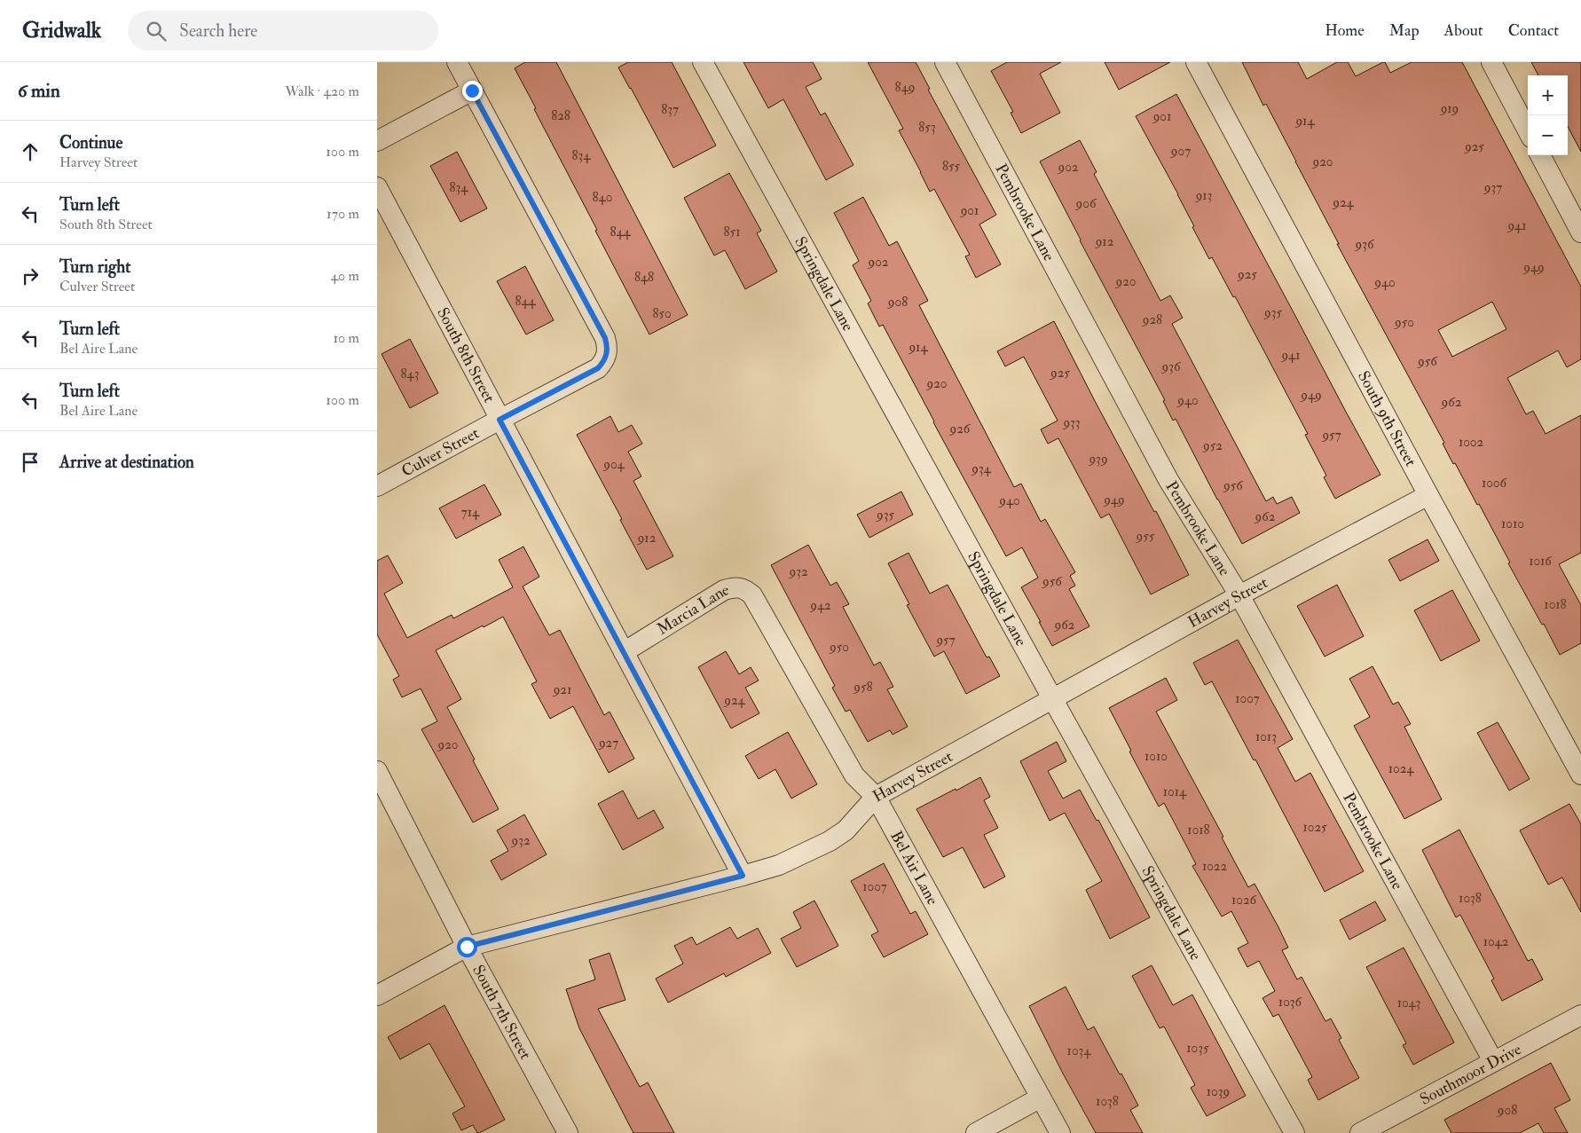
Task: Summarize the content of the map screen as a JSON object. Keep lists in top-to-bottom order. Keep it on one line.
{"streets":{"street":["Pembrooke Lane","Springdale Lane","South 8th Street","South 9th Street","Culver Street","Harvey Street","Marcia Lane","Bel Air Lane","South 7th Street","Southmoor Drive"]},"crossings":[["Pembrooke Lane","Harvey Street"],["Pembrooke Lane","Southmoor Drive"],["Springdale Lane","Harvey Street"],["South 8th Street","Culver Street"],["South 8th Street","Harvey Street"],["South 8th Street","Marcia Lane"],["South 9th Street","Harvey Street"],["Harvey Street","Bel Air Lane"],["Harvey Street","South 7th Street"],["Marcia Lane","Bel Air Lane"]],"house_numbers":["849","919","837","828","901","914","853","925","907","834","920","855","902","834","937","913","840","924","906","901","941","844","851","912","936","902","949","925","848","920","940","844","908","935","850","928","950","914","941","956","936","925","843","920","949","940","962","933","926","957","1002","952","939","904","934","1006","956","949","940","714","935","962","1010","955","912","1016","932","956","1018","942","962","957","950","958","921","1007","924","1013","927","920","1010","1024","1014","1025","1018","932","1022","1007","1038","1026","1042","1036","1043","1035","1034","1039","1038","908"],"page":{"header":"Gridwalk","search":"Search here","nav":["Home","Map","About","Contact"],"heading":["6 min","Walk · 420 m"],"map_buttons":["+","−"],"list":[["Continue","Harvey Street","100 m"],["Turn left","South 8th Street","170 m"],["Turn right","Culver Street","40 m"],["Turn left","Bel Aire Lane","10 m"],["Turn left","Bel Aire Lane","100 m"],"Arrive at destination"]}}
